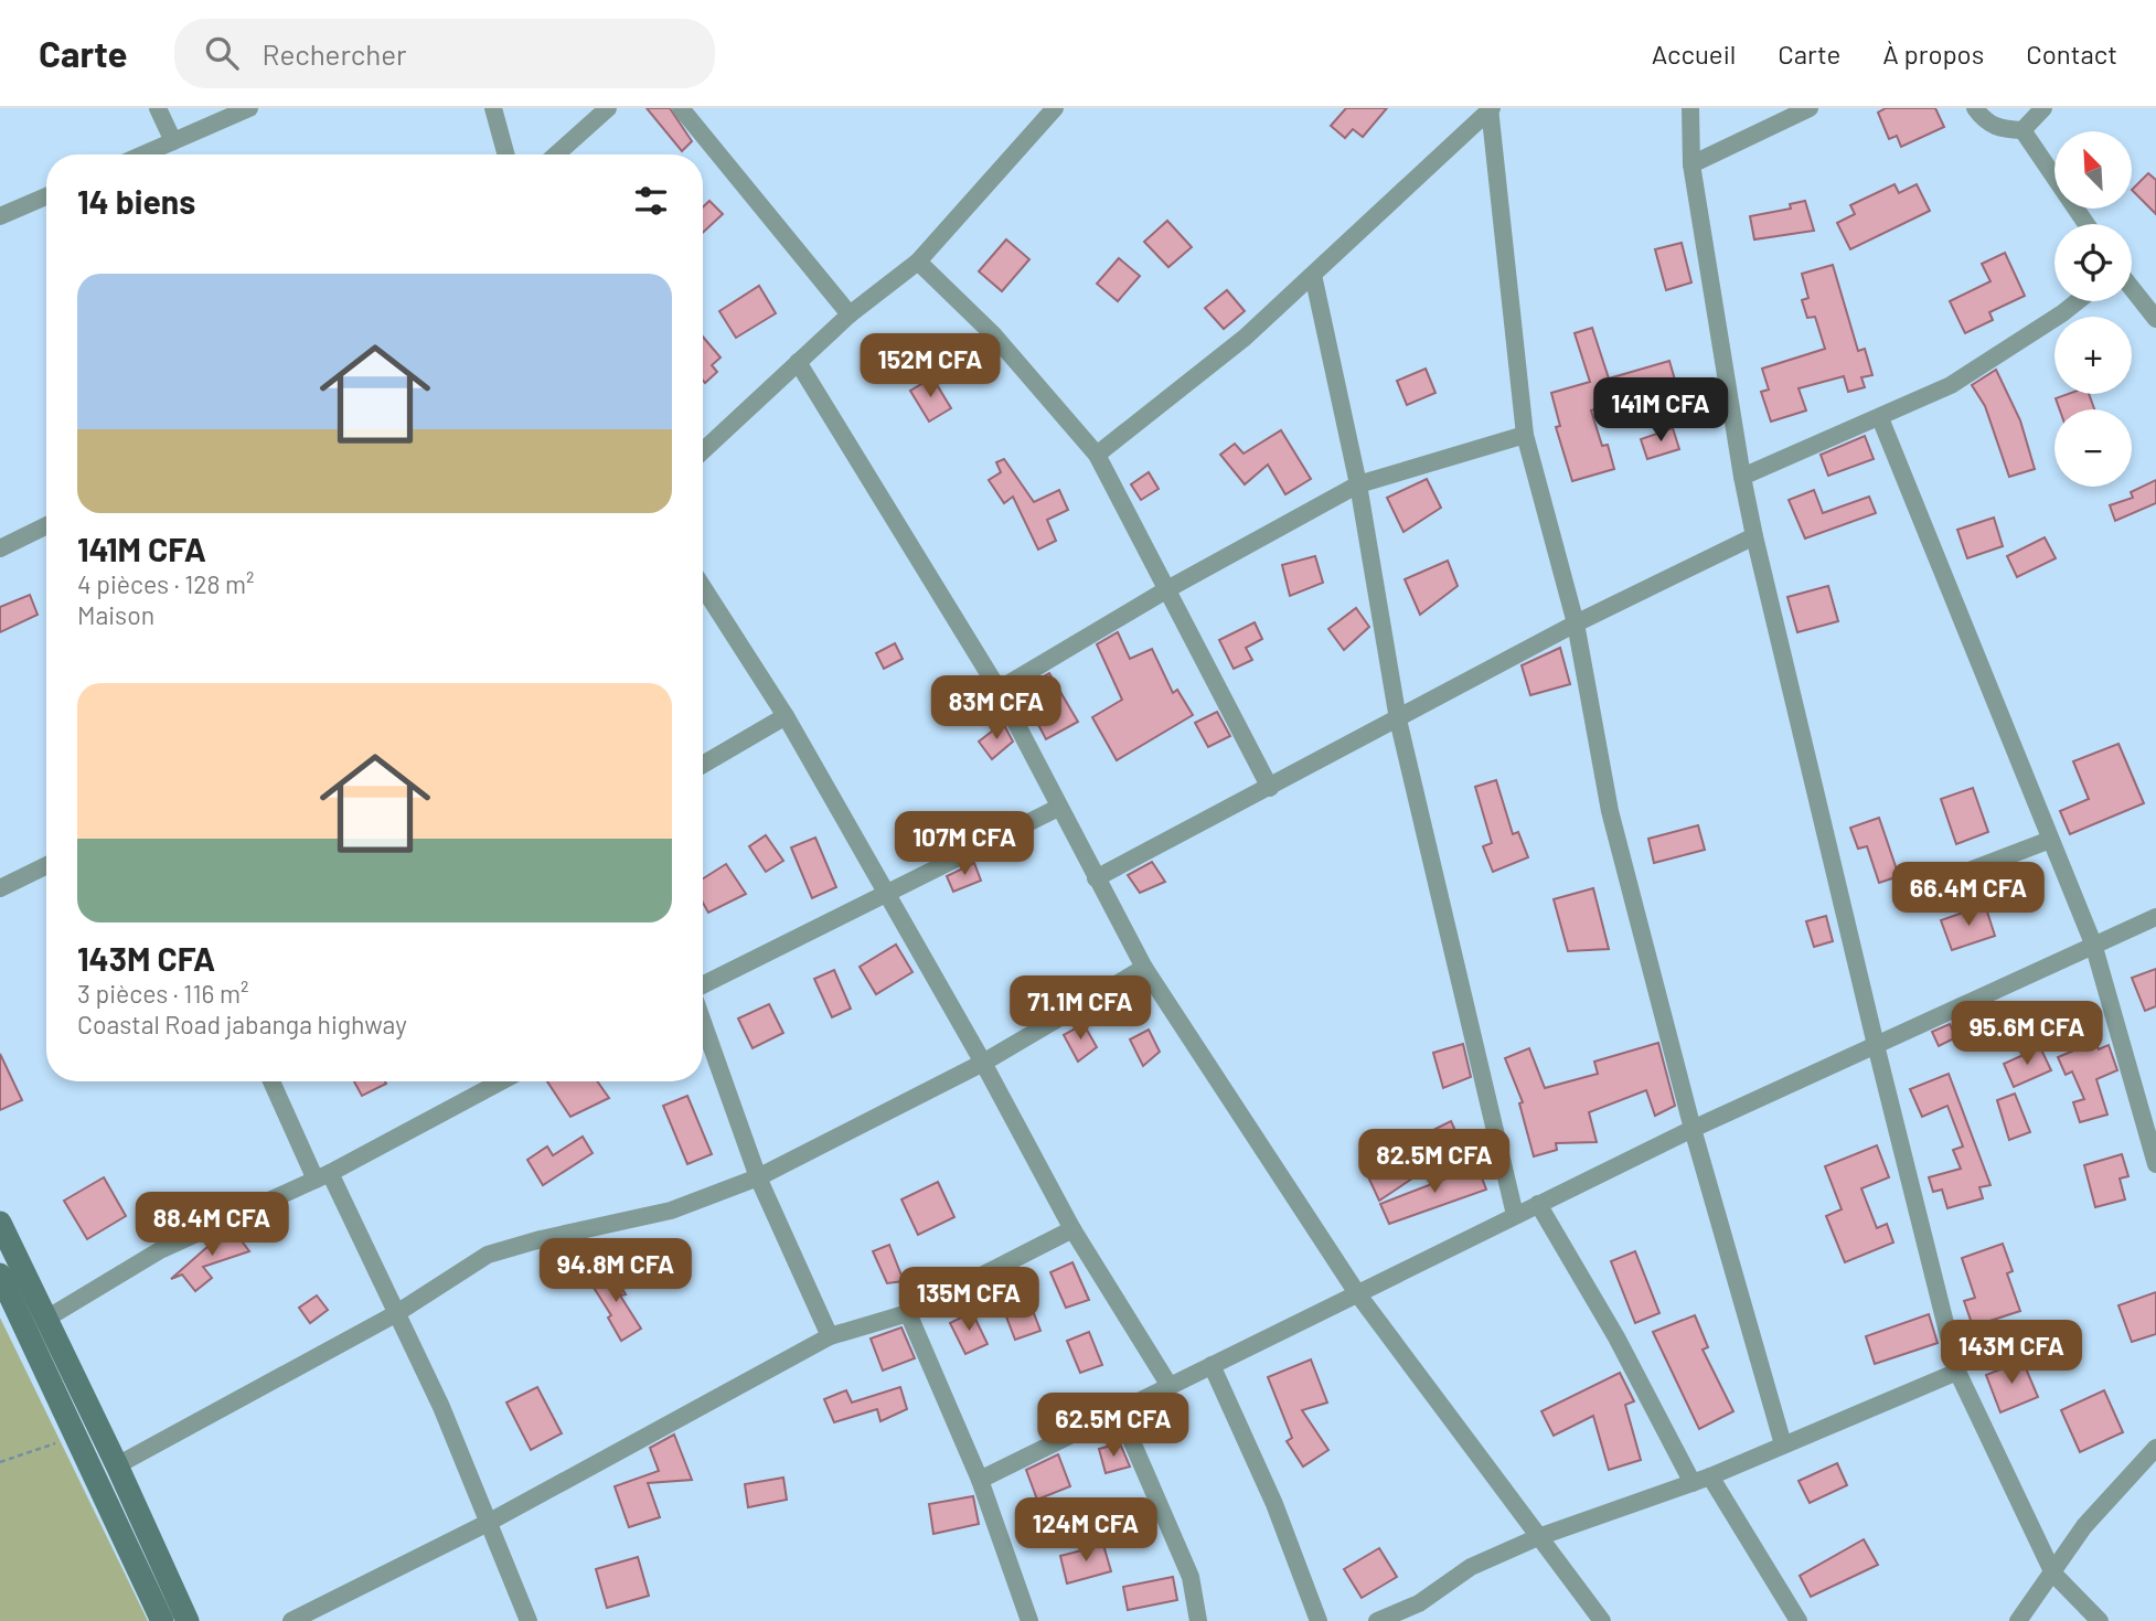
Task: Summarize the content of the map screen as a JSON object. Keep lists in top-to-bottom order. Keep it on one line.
{"north":"top left","page":{"header":"Carte","search":"Rechercher","nav":["Accueil","Carte","À propos","Contact"],"map_buttons":["+","−"],"heading":"14 biens","list":[{"name":"141M CFA","note":"4 pièces · 128 m² · Maison"},{"name":"143M CFA","note":"3 pièces · 116 m² · Coastal Road jabanga highway"}],"price":["152M CFA","141M CFA","83M CFA","107M CFA","66.4M CFA","71.1M CFA","95.6M CFA","82.5M CFA","88.4M CFA","94.8M CFA","135M CFA","143M CFA","62.5M CFA","124M CFA"]}}
